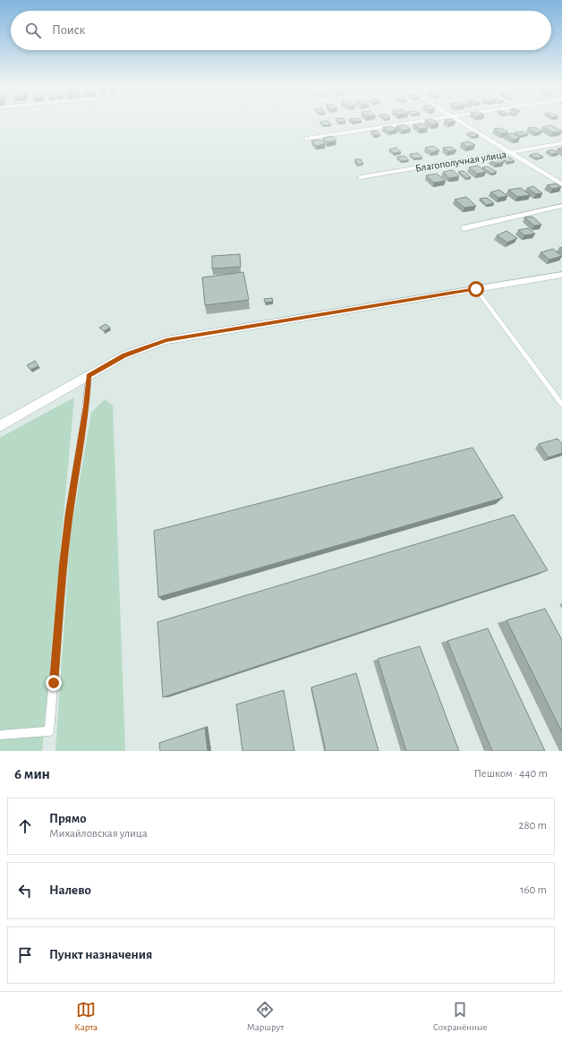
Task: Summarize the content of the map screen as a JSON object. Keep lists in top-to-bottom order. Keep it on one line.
{"streets":{"street":["Благополучная улица"]},"page":{"search":"Поиск","heading":["6 мин","Пешком · 440 m"],"list":[["Прямо","Михайловская улица","280 m"],["Налево","160 m"],"Пункт назначения"],"nav":["Карта","Маршрут","Сохранённые"]}}
